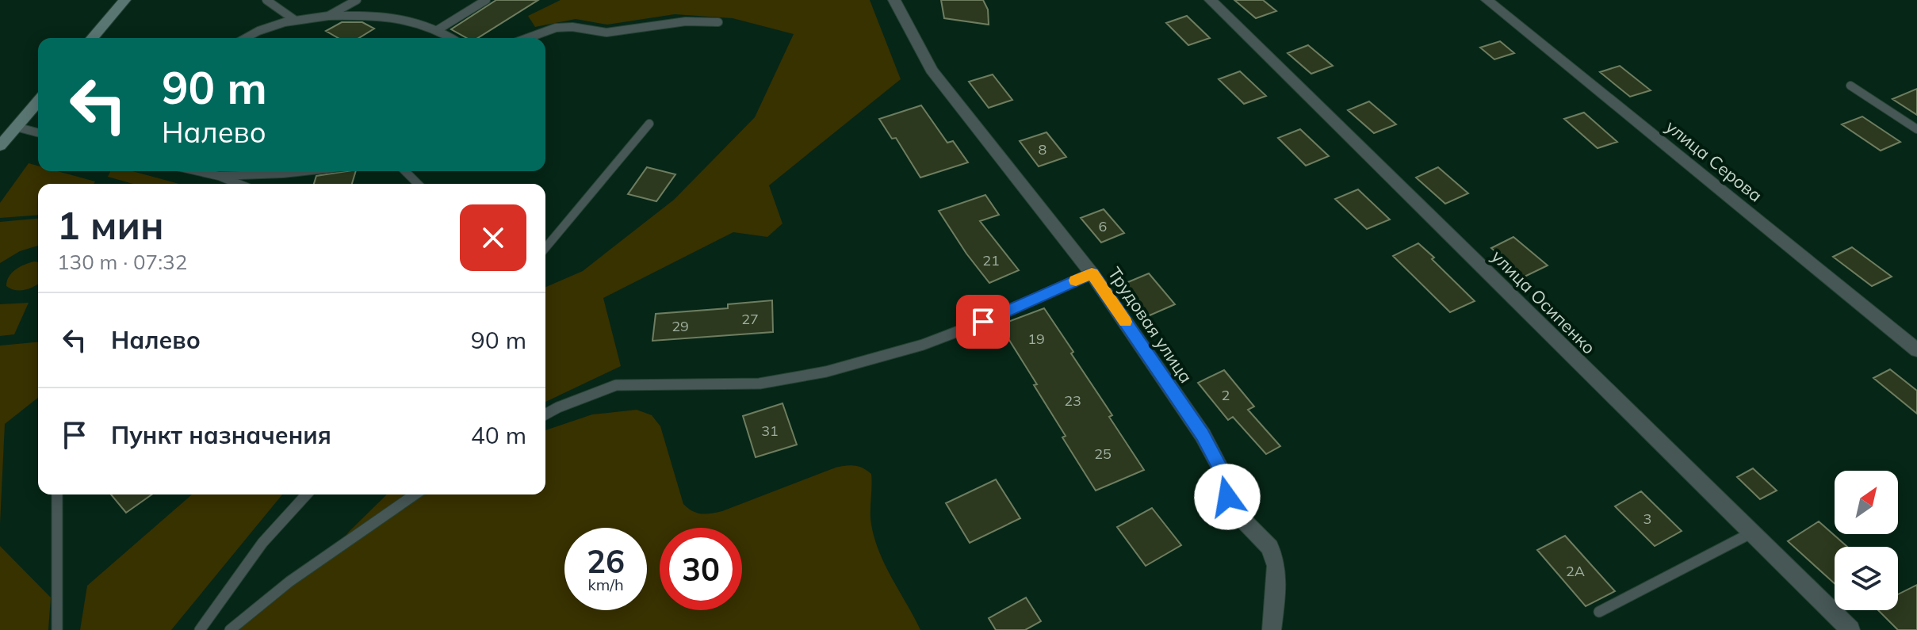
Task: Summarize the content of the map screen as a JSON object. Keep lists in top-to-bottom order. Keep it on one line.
{"streets":{"street":["улица Серова","улица Осипенко","Трудовая улица"]},"house_numbers":["8","6","21","27","29","19","2","23","31","25","3","2А"],"north":"top right","page":{"turn":["90 m","Налево"],"heading":["1 мин","130 m · 07:32"],"list":[{"name":"Налево","value":"90 m"},{"name":"Пункт назначения","value":"40 m"}],"speed":"26 km/h","limit":"30"}}
